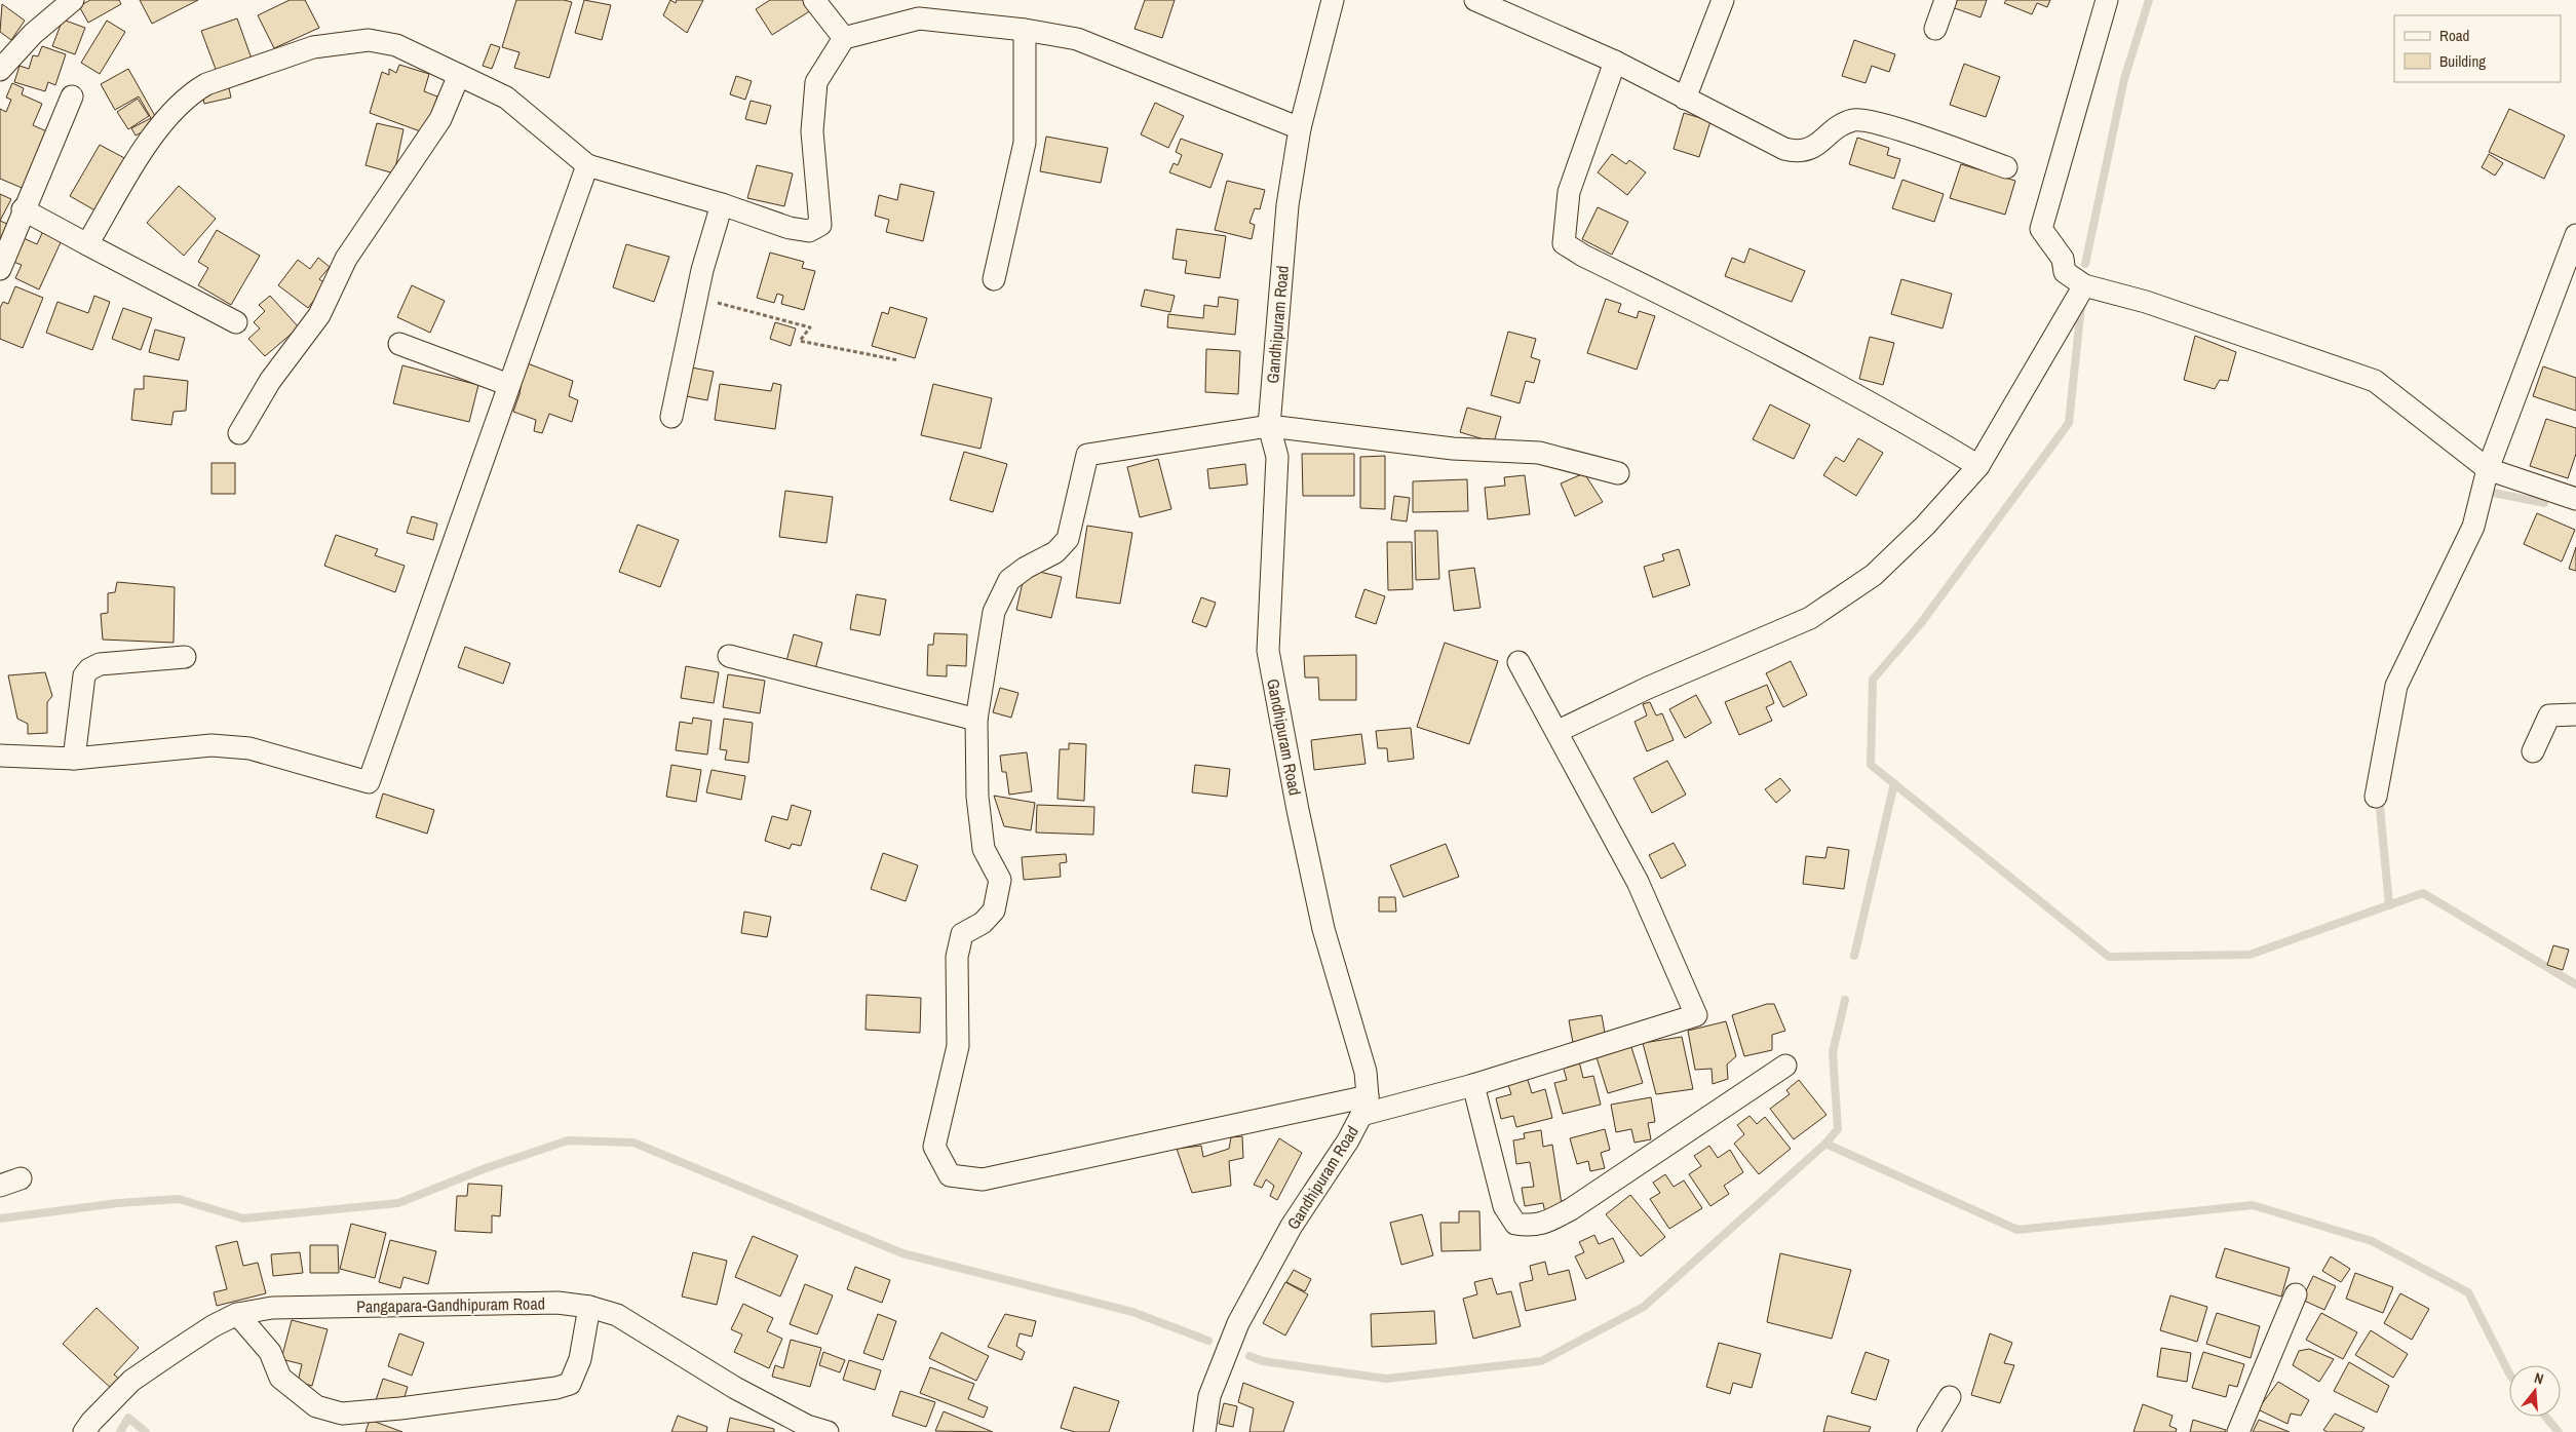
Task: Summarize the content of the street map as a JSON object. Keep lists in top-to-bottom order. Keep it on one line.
{"streets":{"street":["Gandhipuram Road","Pangapara-Gandhipuram Road"]},"legend":["Road","Building"],"north":"top"}
